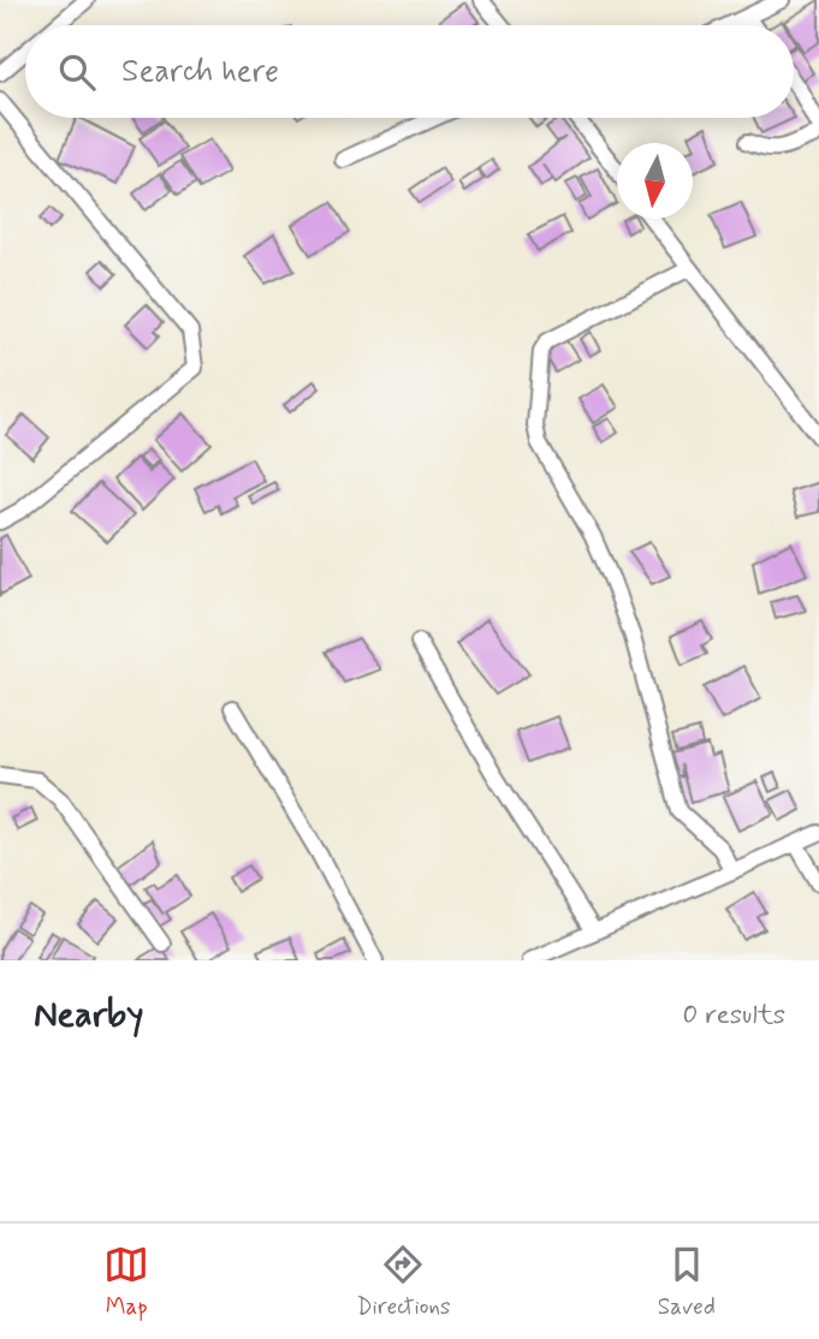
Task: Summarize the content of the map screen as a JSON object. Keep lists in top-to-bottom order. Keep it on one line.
{"north":"bottom","page":{"search":"Search here","heading":["Nearby","0 results"],"nav":["Map","Directions","Saved"]}}
